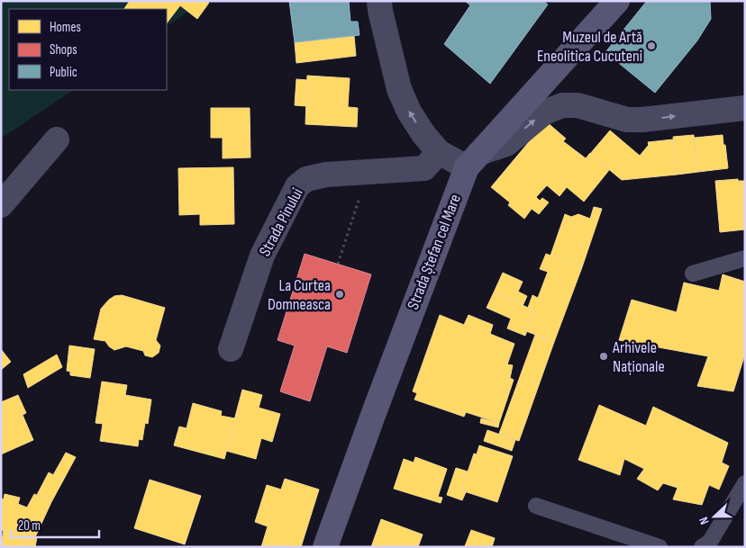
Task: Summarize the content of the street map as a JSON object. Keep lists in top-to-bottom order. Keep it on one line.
{"streets":{"street":["Strada Pinului","Strada Ștefan cel Mare"]},"places":["Muzeul de Artă Eneolitica Cucuteni","La Curtea Domneasca","Arhivele Naționale"],"legend":["Homes","Shops","Public"],"scale_bar":"20 m","north":"left"}
